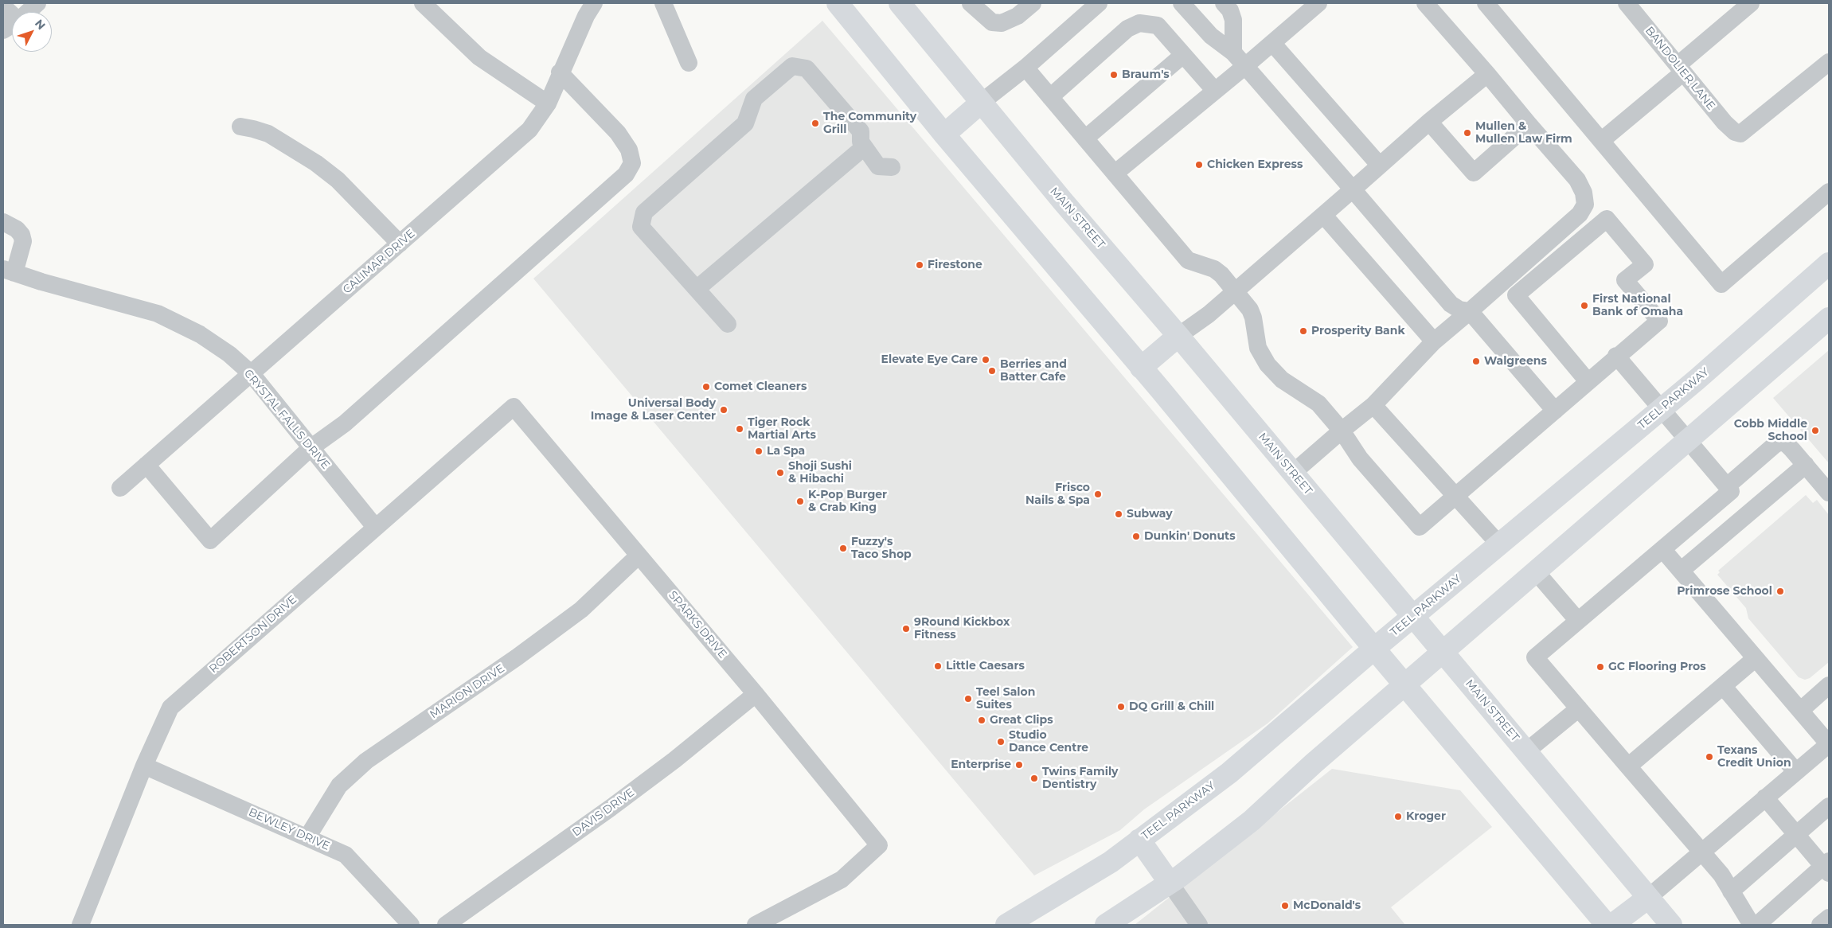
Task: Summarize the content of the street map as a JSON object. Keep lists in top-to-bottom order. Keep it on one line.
{"streets":{"main road":["MAIN STREET","TEEL PARKWAY"],"street":["BANDOLIER LANE","CALIMAR DRIVE","CRYSTAL FALLS DRIVE","SPARKS DRIVE","ROBERTSON DRIVE","MARION DRIVE","DAVIS DRIVE","BEWLEY DRIVE"]},"crossings":[["MAIN STREET","TEEL PARKWAY"],["CALIMAR DRIVE","CRYSTAL FALLS DRIVE"],["CRYSTAL FALLS DRIVE","ROBERTSON DRIVE"],["SPARKS DRIVE","ROBERTSON DRIVE"],["SPARKS DRIVE","MARION DRIVE"],["SPARKS DRIVE","DAVIS DRIVE"],["ROBERTSON DRIVE","BEWLEY DRIVE"],["MARION DRIVE","BEWLEY DRIVE"]],"places":["Braum's","The Community Grill","Mullen & Mullen Law Firm","Chicken Express","Firestone","First National Bank of Omaha","Prosperity Bank","Elevate Eye Care","Walgreens","Berries and Batter Cafe","Comet Cleaners","Universal Body Image & Laser Center","Tiger Rock Martial Arts","Cobb Middle School","La Spa","Shoji Sushi & Hibachi","Frisco Nails & Spa","K-Pop Burger & Crab King","Subway","Dunkin' Donuts","Fuzzy's Taco Shop","Primrose School","9Round Kickbox Fitness","Little Caesars","GC Flooring Pros","Teel Salon Suites","DQ Grill & Chill","Great Clips","Studio Dance Centre","Texans Credit Union","Enterprise","Twins Family Dentistry","Kroger","McDonald's"],"north":"top right"}
